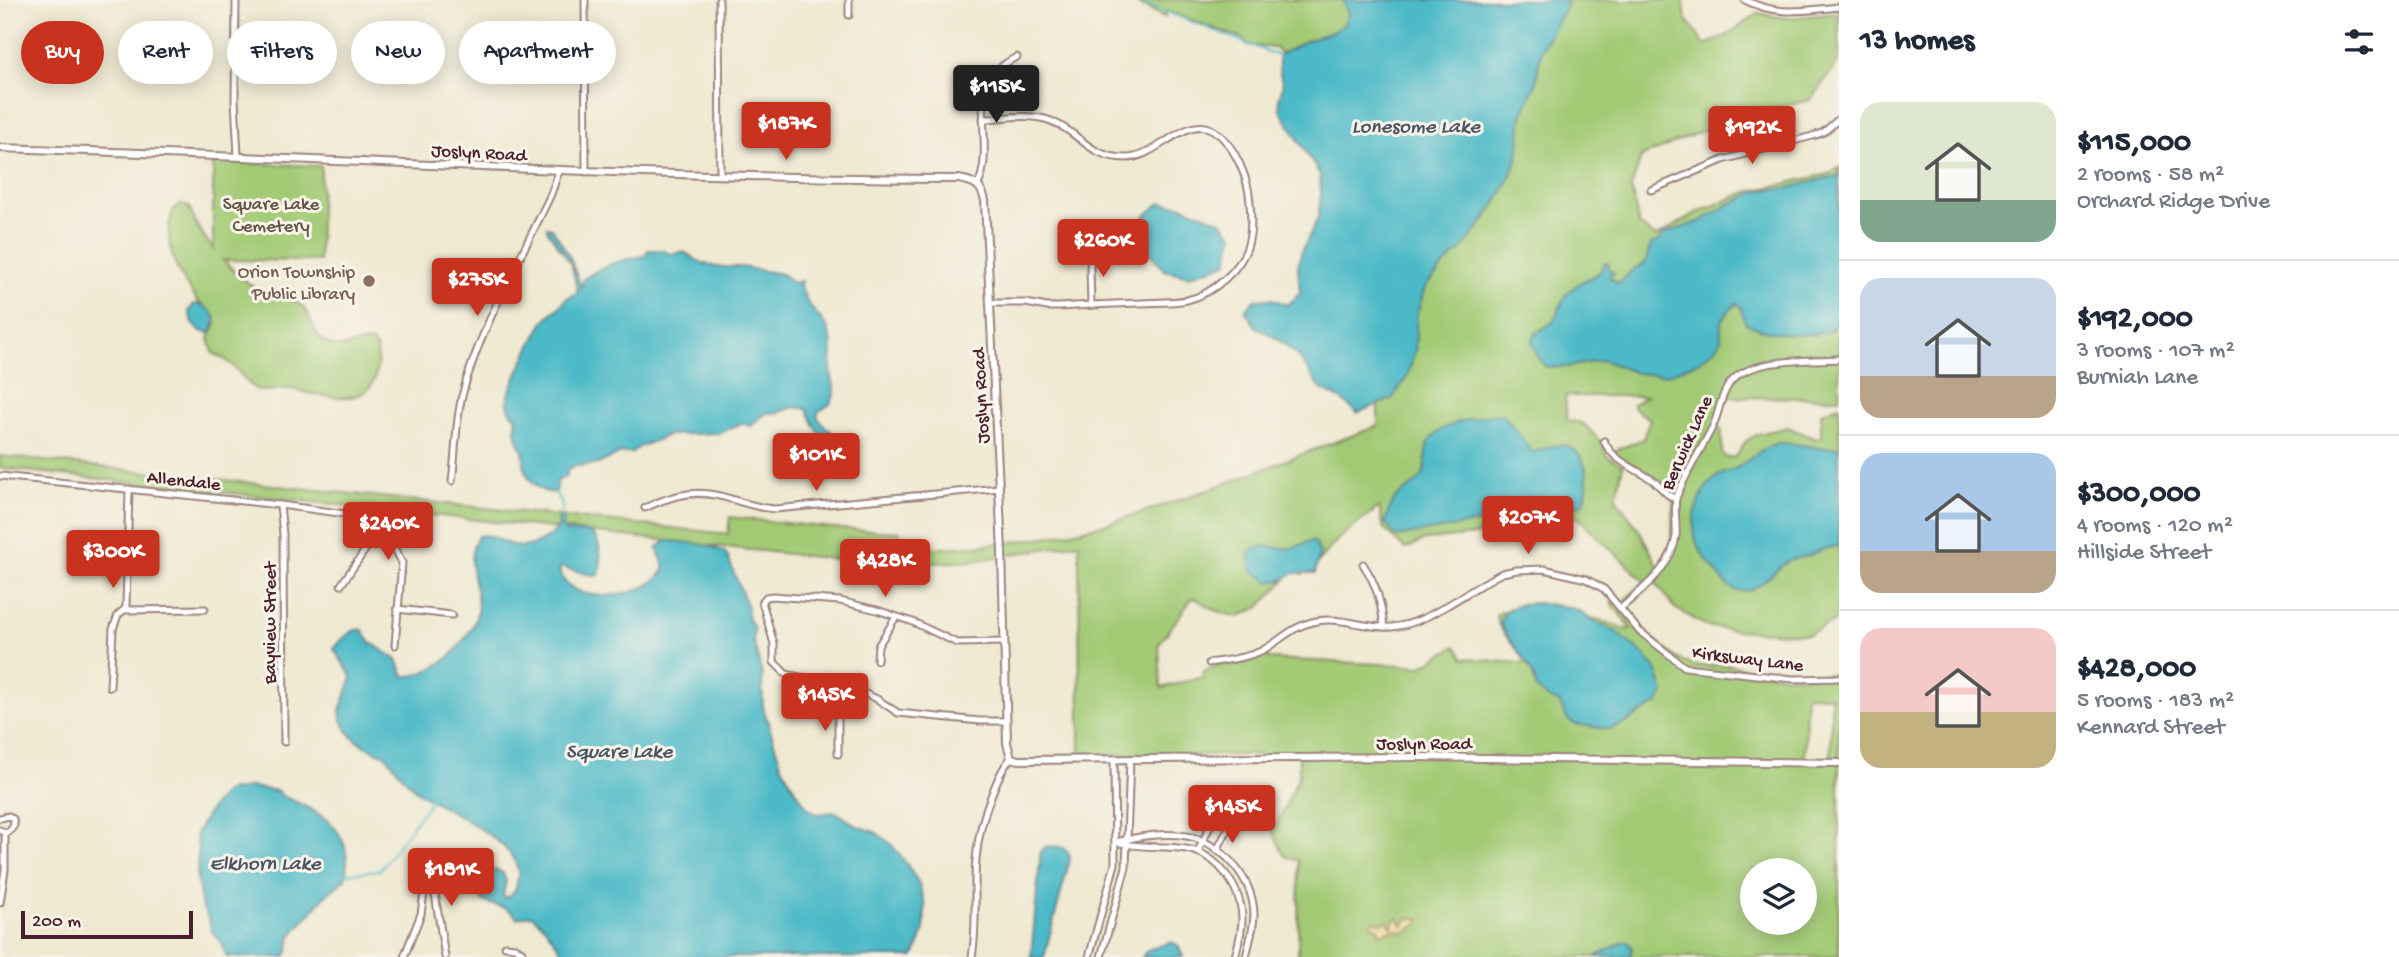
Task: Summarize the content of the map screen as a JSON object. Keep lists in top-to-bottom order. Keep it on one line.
{"streets":{"street":["Joslyn Road","Berwick Lane","Allendale","Bayview Street","Kirksway Lane"]},"crossings":[["Berwick Lane","Kirksway Lane"],["Allendale","Bayview Street"]],"water":["Lonesome Lake","Square Lake","Elkhorn Lake"],"parks":["Square Lake Cemetery"],"places":["Orion Township Public Library"],"scale_bar":"200 m","page":{"heading":"13 homes","chip":["Buy","Rent","Filters","New","Apartment"],"price":["$115K","$187K","$192K","$260K","$275K","$101K","$207K","$240K","$300K","$428K","$145K","$145K","$181K"],"list":[{"name":"$115,000","note":"2 rooms · 58 m² · Orchard Ridge Drive"},{"name":"$192,000","note":"3 rooms · 107 m² · Burniah Lane"},{"name":"$300,000","note":"4 rooms · 120 m² · Hillside Street"},{"name":"$428,000","note":"5 rooms · 183 m² · Kennard Street"}],"scale":"200 m"}}
